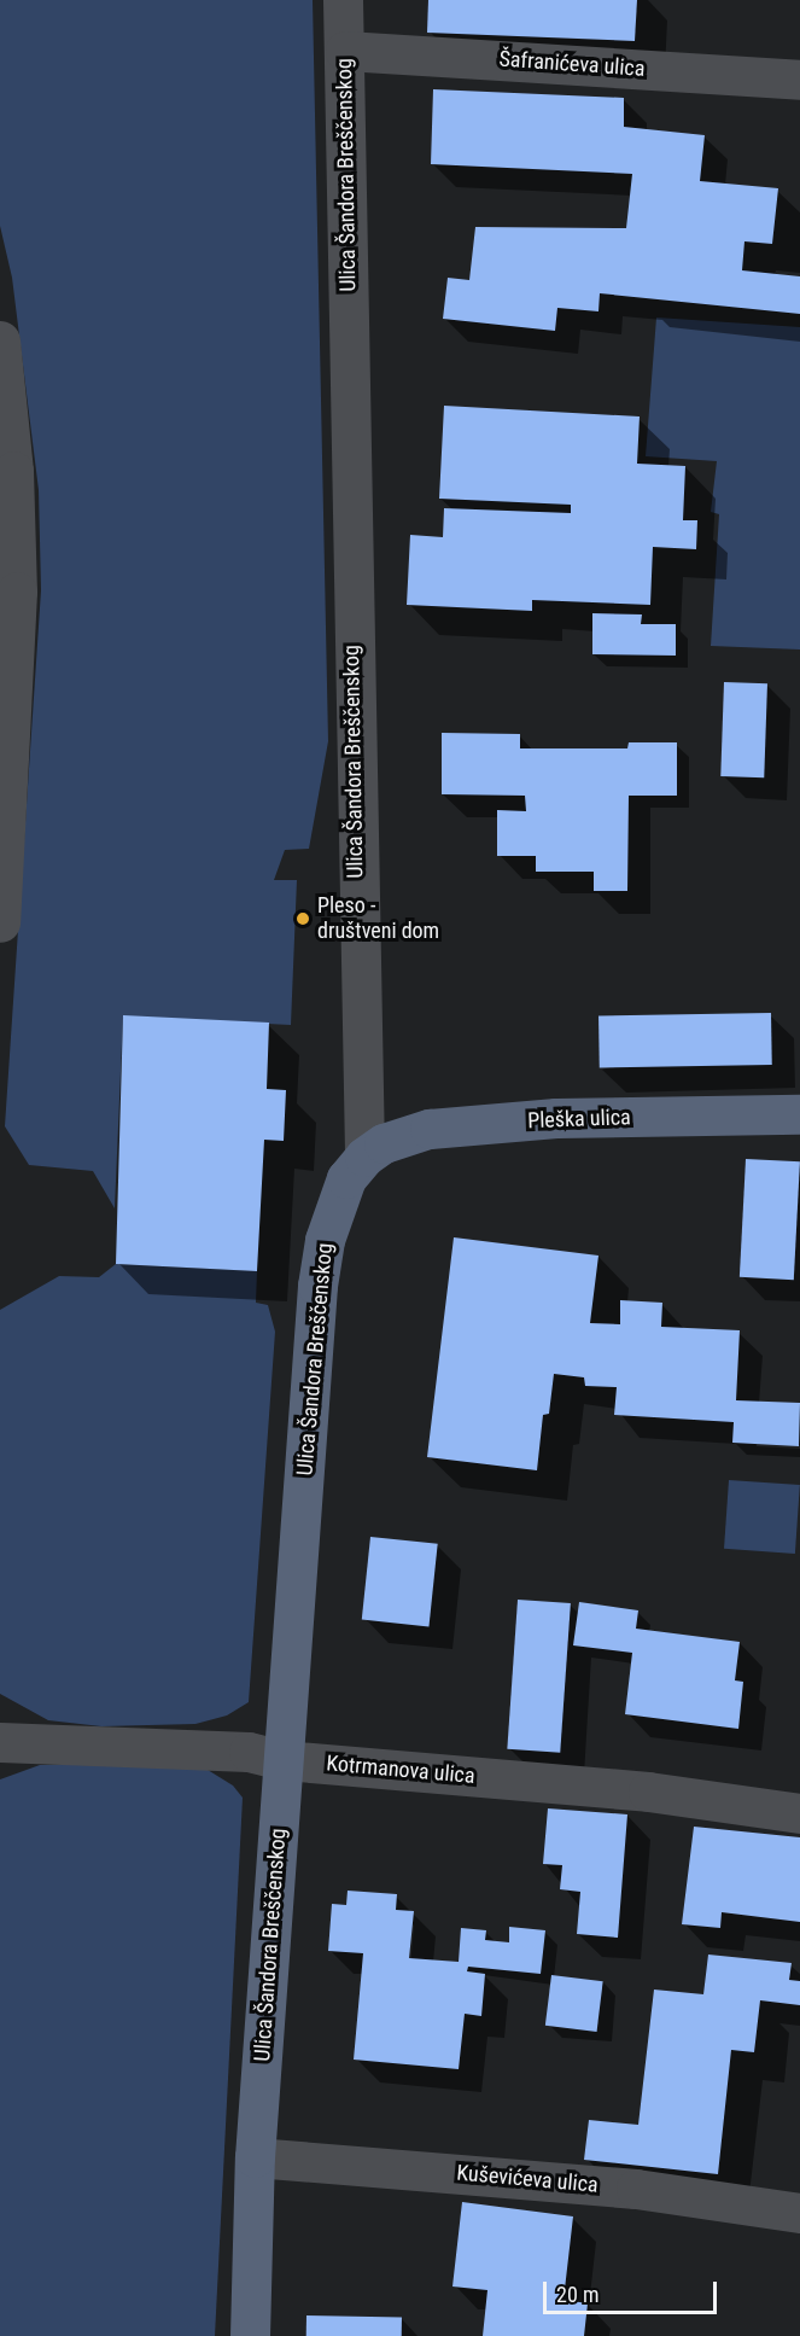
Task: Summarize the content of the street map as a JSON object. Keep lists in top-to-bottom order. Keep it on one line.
{"streets":{"street":["Šafranićeva ulica","Ulica Šandora Breščenskog","Pleška ulica","Kotrmanova ulica","Kuševićeva ulica"]},"crossings":[["Šafranićeva ulica","Ulica Šandora Breščenskog"],["Ulica Šandora Breščenskog","Pleška ulica"],["Ulica Šandora Breščenskog","Kotrmanova ulica"],["Ulica Šandora Breščenskog","Kuševićeva ulica"]],"places":["Pleso - društveni dom"],"scale_bar":"20 m"}
